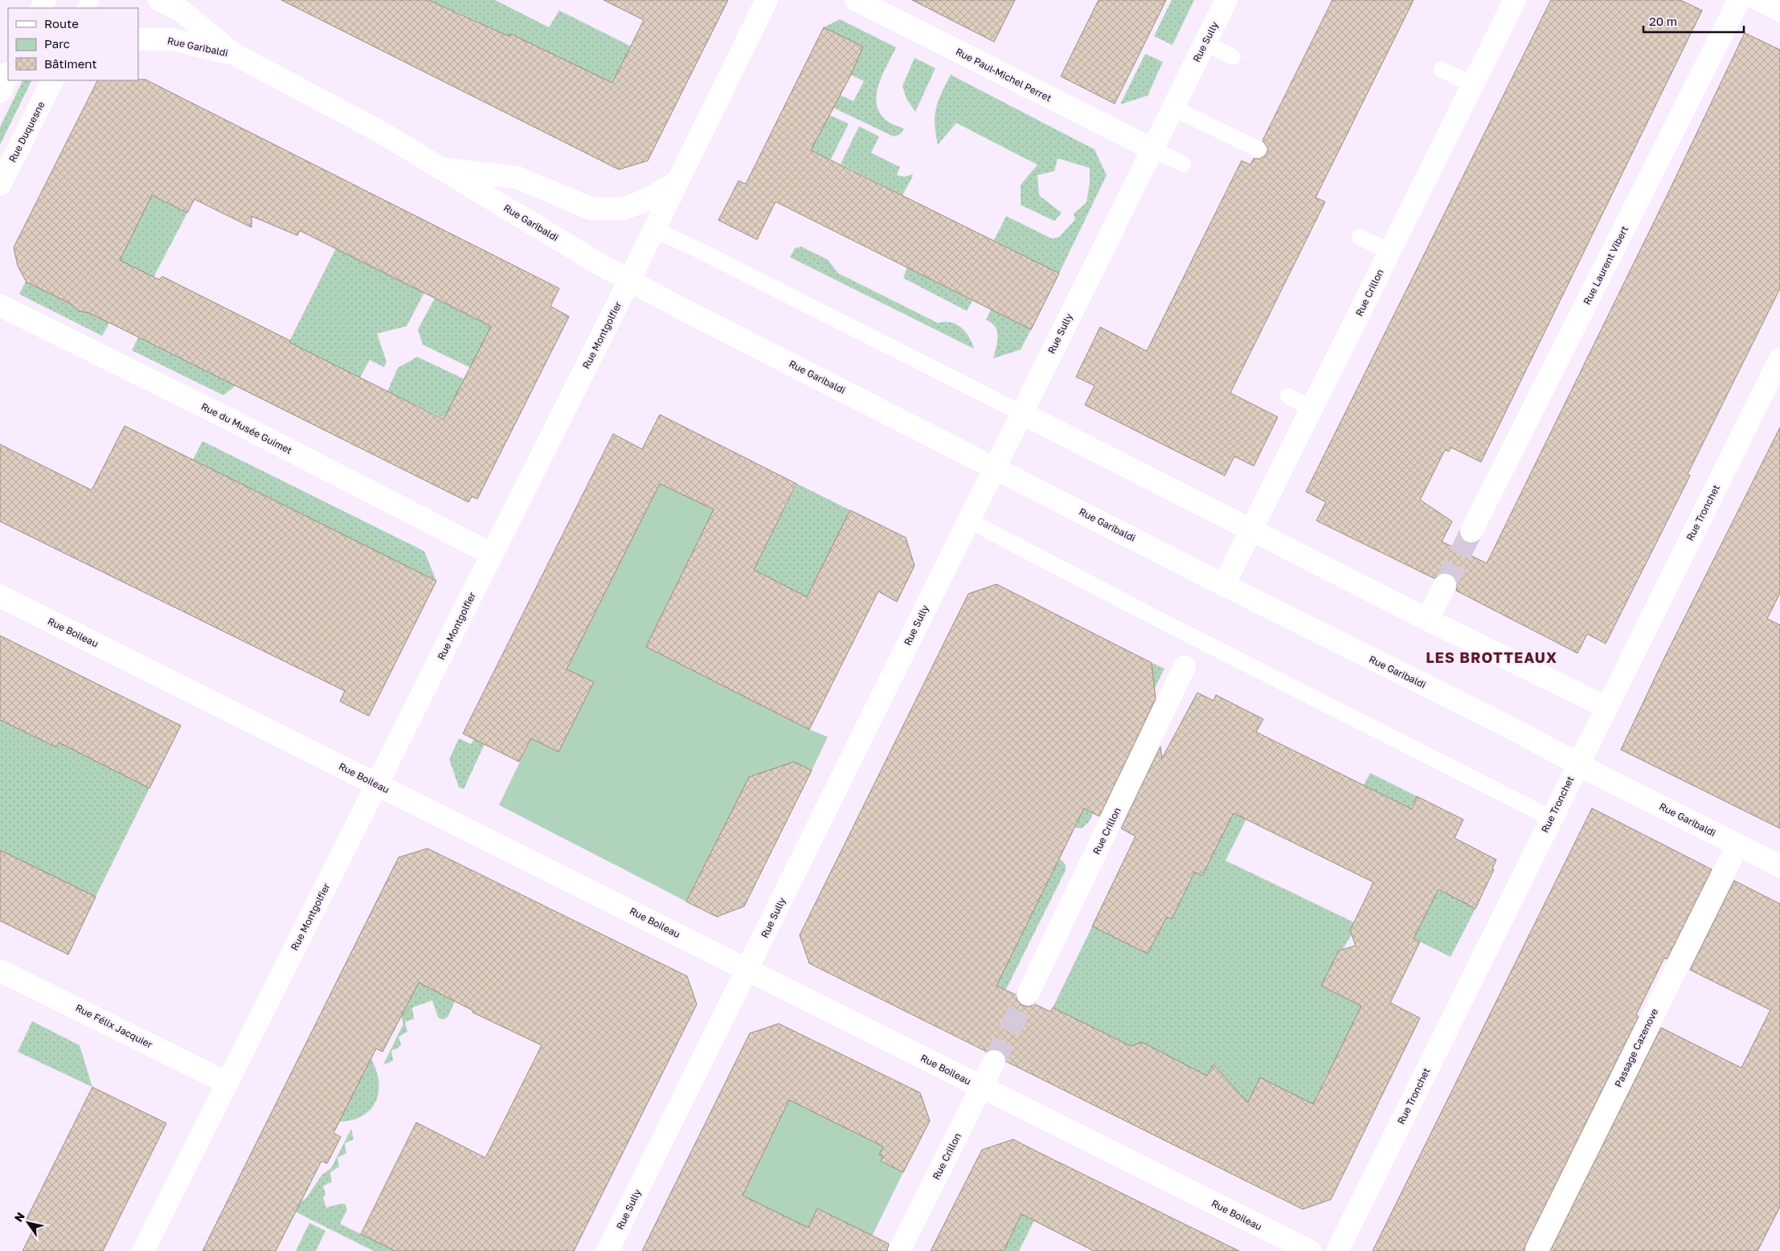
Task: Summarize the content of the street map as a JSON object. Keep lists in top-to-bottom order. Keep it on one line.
{"streets":{"street":["Rue Sully","Rue Garibaldi","Rue Paul-Michel Perret","Rue Duquesne","Rue Laurent Vibert","Rue Crillon","Rue Montgolfier","Rue du Musée Guimet","Rue Tronchet","Rue Boileau","Rue Félix Jacquier","Passage Cazenove"]},"crossings":[["Rue Sully","Rue Garibaldi"],["Rue Sully","Rue Paul-Michel Perret"],["Rue Sully","Rue Boileau"],["Rue Garibaldi","Rue Crillon"],["Rue Garibaldi","Rue Montgolfier"],["Rue Garibaldi","Rue Tronchet"],["Rue Garibaldi","Passage Cazenove"],["Rue Crillon","Rue Boileau"],["Rue Montgolfier","Rue du Musée Guimet"],["Rue Montgolfier","Rue Boileau"],["Rue Montgolfier","Rue Félix Jacquier"]],"districts":["LES BROTTEAUX"],"legend":["Route","Parc","Bâtiment"],"scale_bar":"20 m","north":"top left"}
